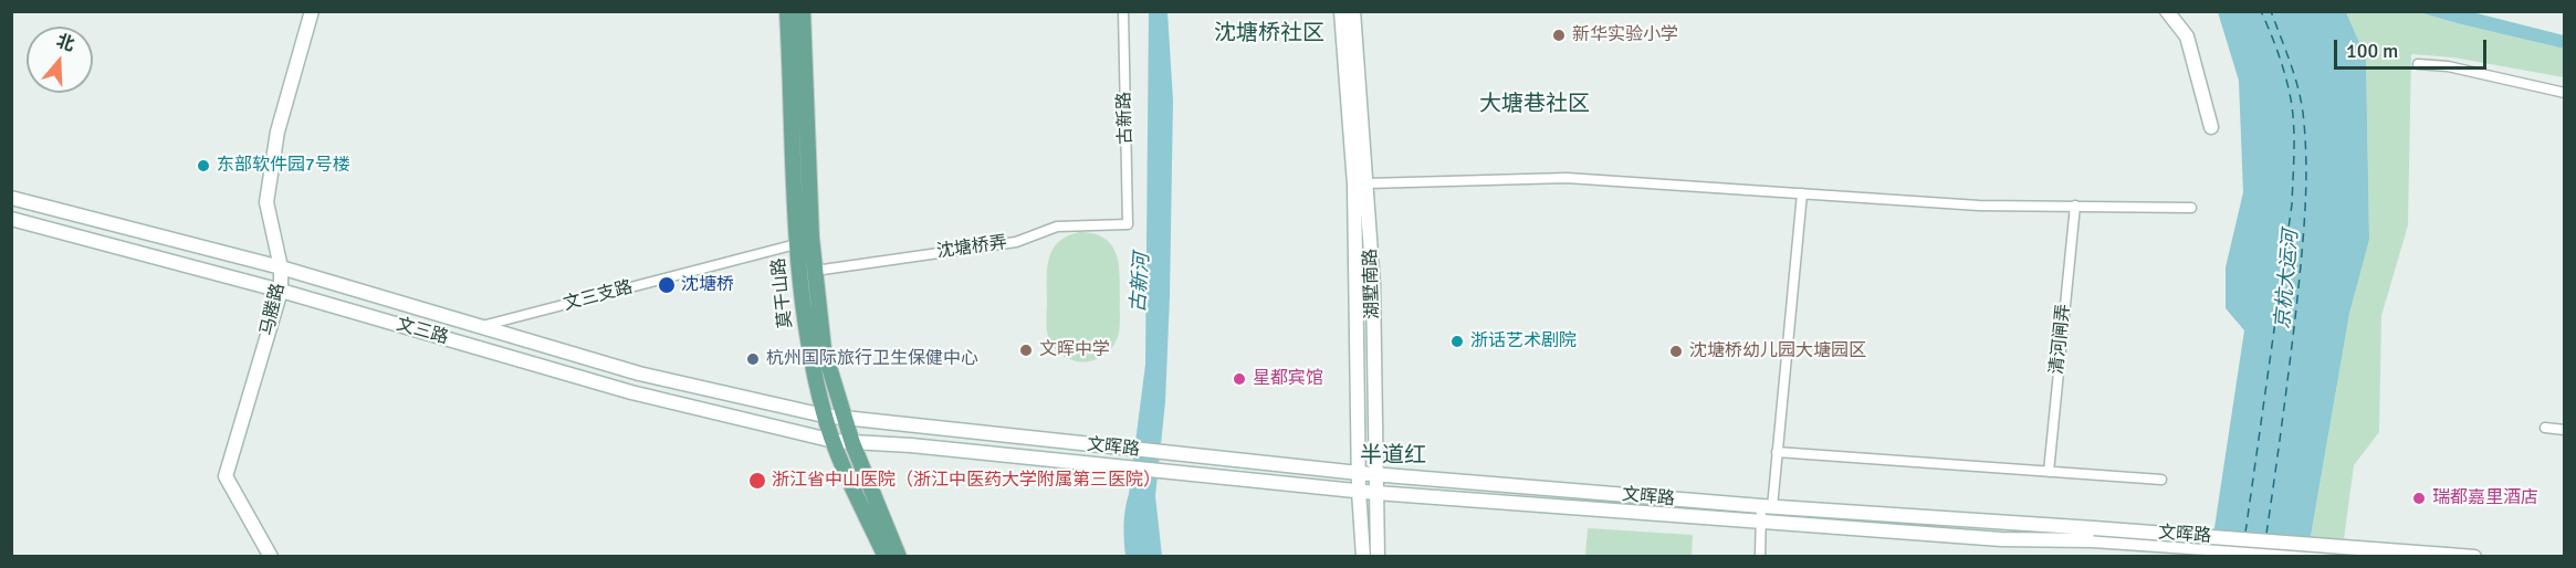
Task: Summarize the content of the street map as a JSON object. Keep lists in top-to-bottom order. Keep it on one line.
{"streets":{"main road":["湖墅南路","莫干山路","马塍路","文三路","文晖路"],"street":["古新路","沈塘桥弄","文三支路","清河闸弄"]},"crossings":[["古新路","沈塘桥弄"],["沈塘桥弄","莫干山路"],["湖墅南路","文晖路"],["莫干山路","文三支路"],["莫干山路","文三路"],["莫干山路","文晖路"],["文三支路","文三路"],["马塍路","文三路"],["文三路","文晖路"]],"districts":["沈塘桥社区","大塘巷社区","半道红"],"water":["京杭大运河","古新河"],"places":["新华实验小学","东部软件园7号楼","沈塘桥","浙话艺术剧院","文晖中学","沈塘桥幼儿园大塘园区","杭州国际旅行卫生保健中心","星都宾馆","浙江省中山医院（浙江中医药大学附属第三医院）","瑞都嘉里酒店"],"scale_bar":"100 m","north":"top"}
